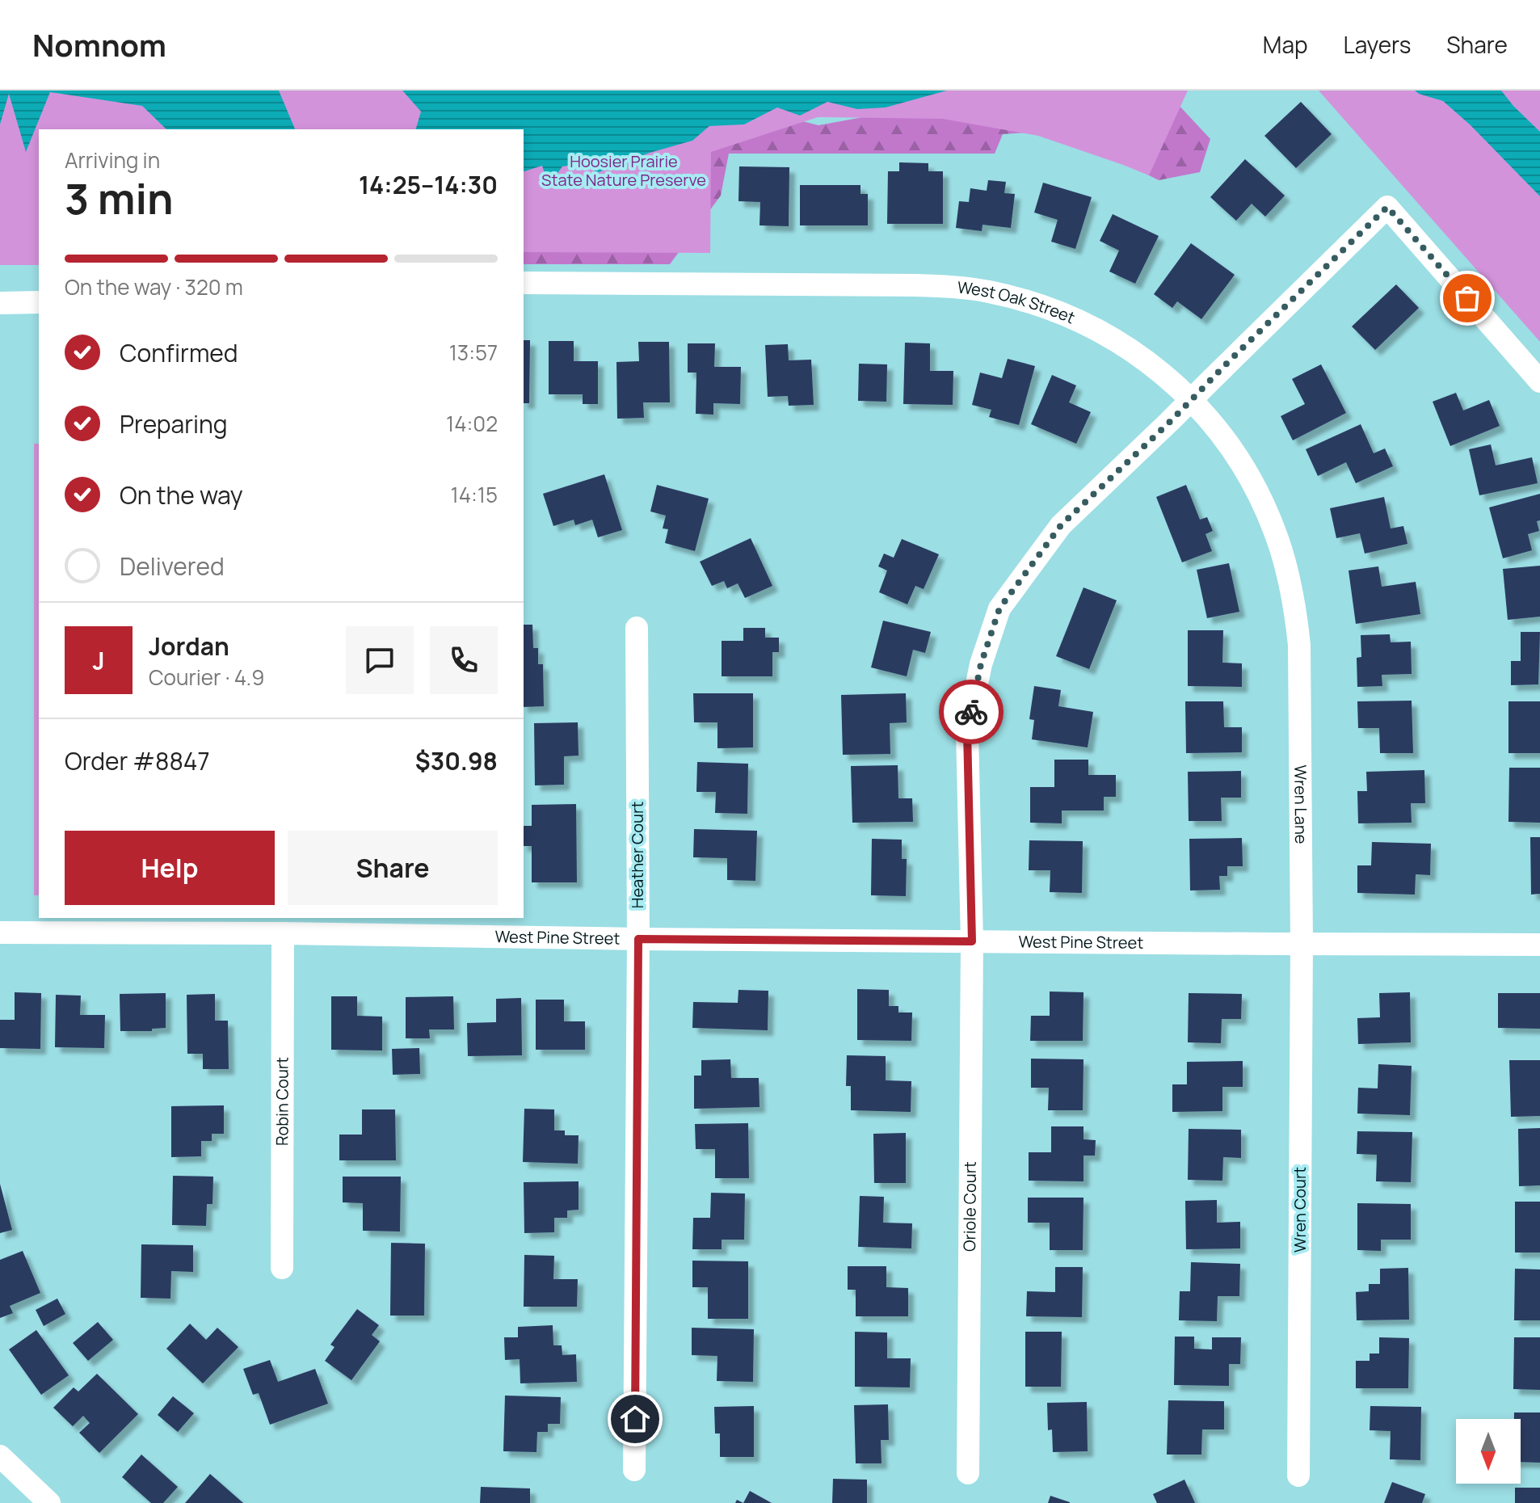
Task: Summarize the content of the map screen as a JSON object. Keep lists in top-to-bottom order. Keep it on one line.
{"streets":{"street":["West Oak Street","Wren Lane","Heather Court","West Pine Street","Robin Court","Oriole Court","Wren Court"]},"crossings":[["West Oak Street","Wren Lane"],["West Oak Street","Oriole Court"],["Wren Lane","West Pine Street"],["Wren Lane","Wren Court"],["Heather Court","West Pine Street"],["West Pine Street","Robin Court"],["West Pine Street","Oriole Court"],["West Pine Street","Wren Court"]],"parks":["Hoosier Prairie State Nature Preserve"],"north":"bottom","page":{"header":"Nomnom","nav":["Map","Layers","Share"],"heading":["3 min","Arriving in","14:25–14:30"],"panel":["Jordan","Courier · 4.9","Order #8847","$30.98"],"bar":"On the way · 320 m","list":[["Confirmed","13:57"],["Preparing","14:02"],["On the way","14:15"],"Delivered"],"round":"J","buttons":["Help","Share"]}}
